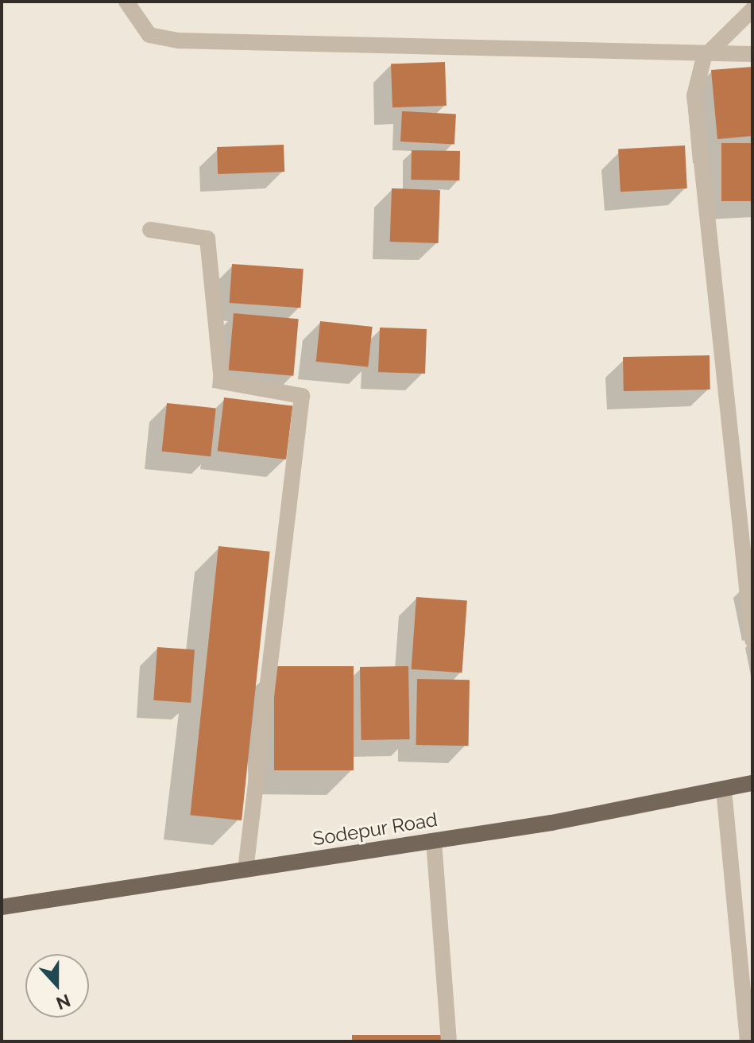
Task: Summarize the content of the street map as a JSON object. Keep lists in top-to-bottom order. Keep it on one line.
{"streets":{"main road":["Sodepur Road"]},"north":"bottom"}
